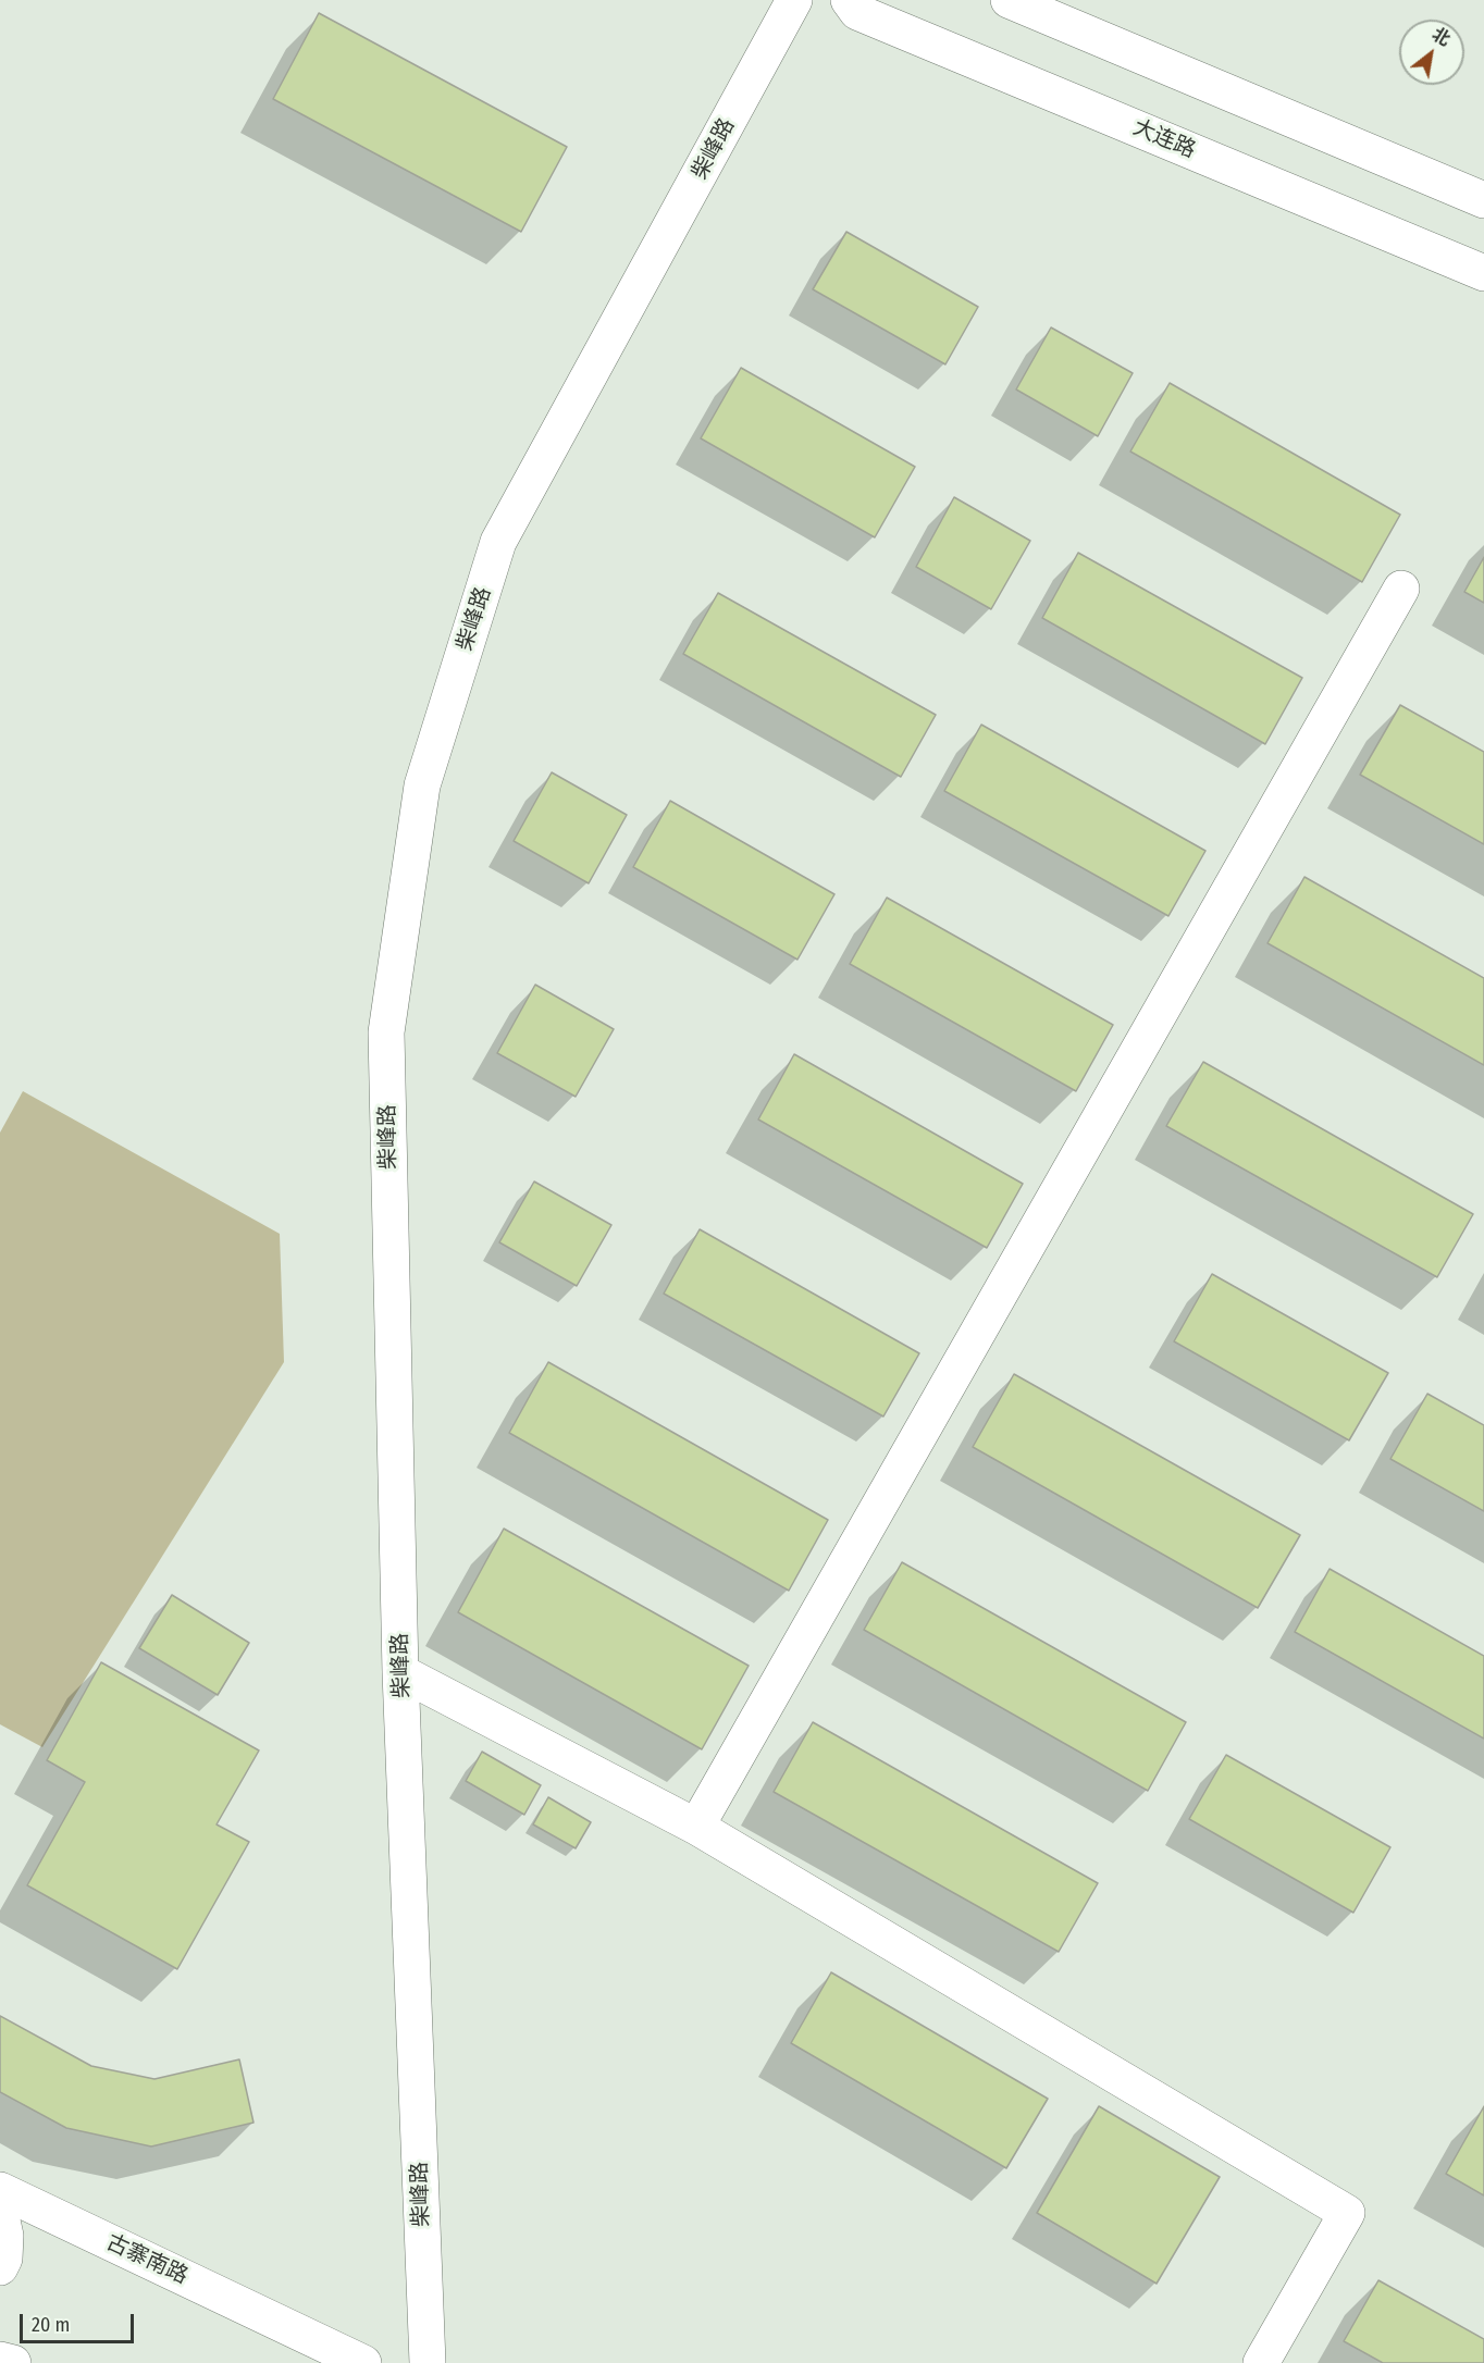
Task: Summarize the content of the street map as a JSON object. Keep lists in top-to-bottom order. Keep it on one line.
{"streets":{"street":["大连路","柴峰路","古寨南路"]},"scale_bar":"20 m","north":"top right"}
